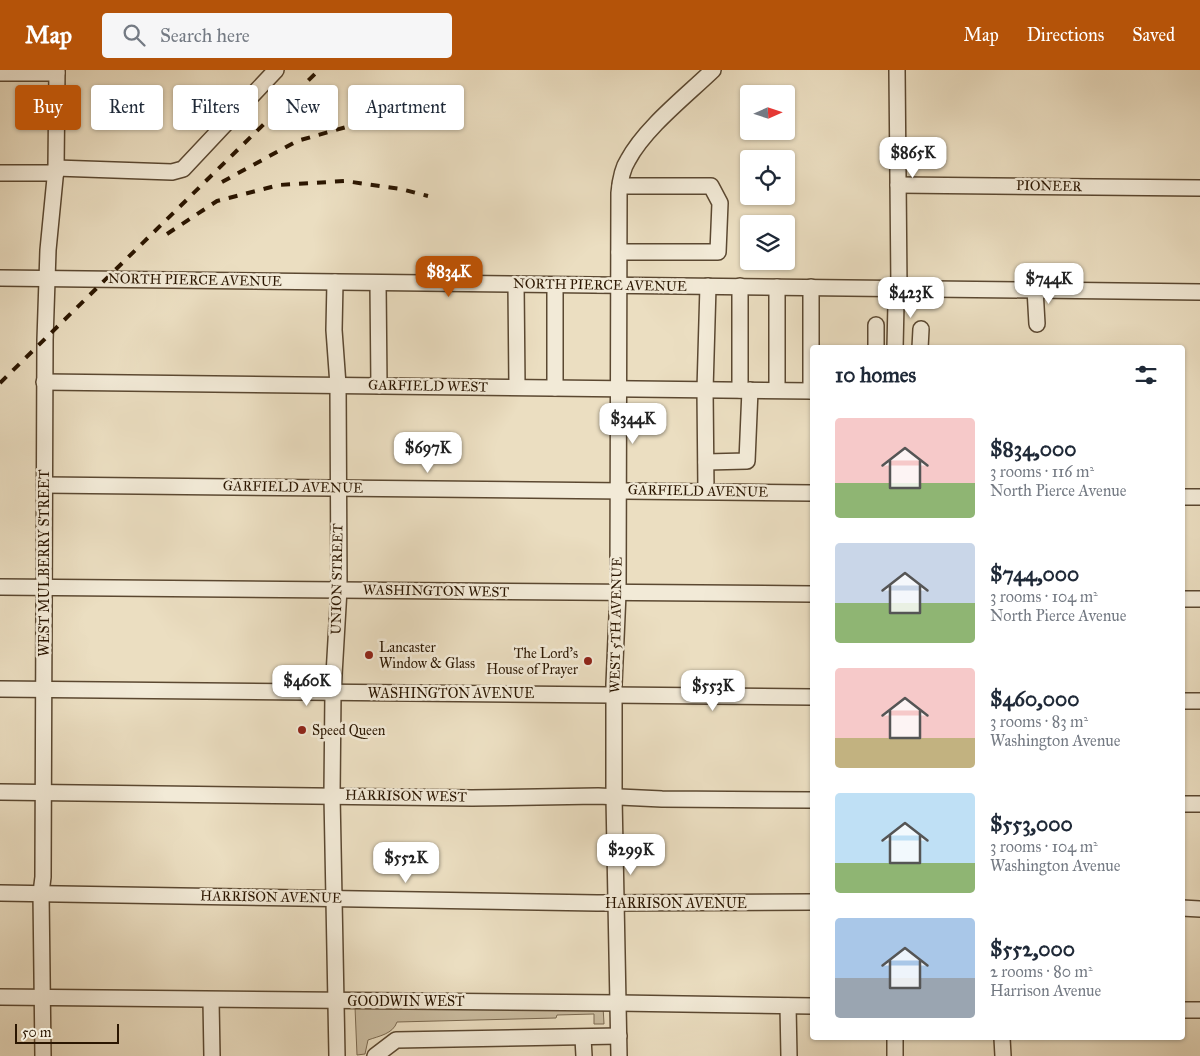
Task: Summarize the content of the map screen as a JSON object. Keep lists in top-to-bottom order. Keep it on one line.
{"streets":{"street":["PIONEER","NORTH PIERCE AVENUE","GARFIELD WEST","GARFIELD AVENUE","WEST MULBERRY STREET","UNION STREET","WASHINGTON WEST","WEST 5TH AVENUE","WASHINGTON AVENUE","HARRISON WEST","HARRISON AVENUE","GOODWIN WEST"]},"crossings":[["NORTH PIERCE AVENUE","WEST MULBERRY STREET"],["NORTH PIERCE AVENUE","UNION STREET"],["NORTH PIERCE AVENUE","WEST 5TH AVENUE"],["GARFIELD WEST","WEST MULBERRY STREET"],["GARFIELD WEST","UNION STREET"],["GARFIELD WEST","WEST 5TH AVENUE"],["GARFIELD AVENUE","WEST MULBERRY STREET"],["GARFIELD AVENUE","UNION STREET"],["GARFIELD AVENUE","WEST 5TH AVENUE"],["WEST MULBERRY STREET","WASHINGTON WEST"],["WEST MULBERRY STREET","WASHINGTON AVENUE"],["WEST MULBERRY STREET","HARRISON WEST"],["WEST MULBERRY STREET","HARRISON AVENUE"],["WEST MULBERRY STREET","GOODWIN WEST"],["UNION STREET","WASHINGTON WEST"],["UNION STREET","WASHINGTON AVENUE"],["UNION STREET","HARRISON WEST"],["UNION STREET","HARRISON AVENUE"],["UNION STREET","GOODWIN WEST"],["WASHINGTON WEST","WEST 5TH AVENUE"],["WEST 5TH AVENUE","WASHINGTON AVENUE"],["WEST 5TH AVENUE","HARRISON WEST"],["WEST 5TH AVENUE","HARRISON AVENUE"],["WEST 5TH AVENUE","GOODWIN WEST"]],"places":["Lancaster Window & Glass","The Lord's House of Prayer","Speed Queen"],"scale_bar":"50 m","north":"right","page":{"header":"Map","search":"Search here","nav":["Map","Directions","Saved"],"chip":["Buy","Rent","Filters","New","Apartment"],"price":["$865K","$834K","$744K","$423K","$344K","$697K","$460K","$553K","$299K","$552K"],"heading":"10 homes","list":[{"name":"$834,000","note":"3 rooms · 116 m² · North Pierce Avenue"},{"name":"$744,000","note":"3 rooms · 104 m² · North Pierce Avenue"},{"name":"$460,000","note":"3 rooms · 83 m² · Washington Avenue"},{"name":"$553,000","note":"3 rooms · 104 m² · Washington Avenue"},{"name":"$552,000","note":"2 rooms · 80 m² · Harrison Avenue"}],"scale":"50 m"}}
